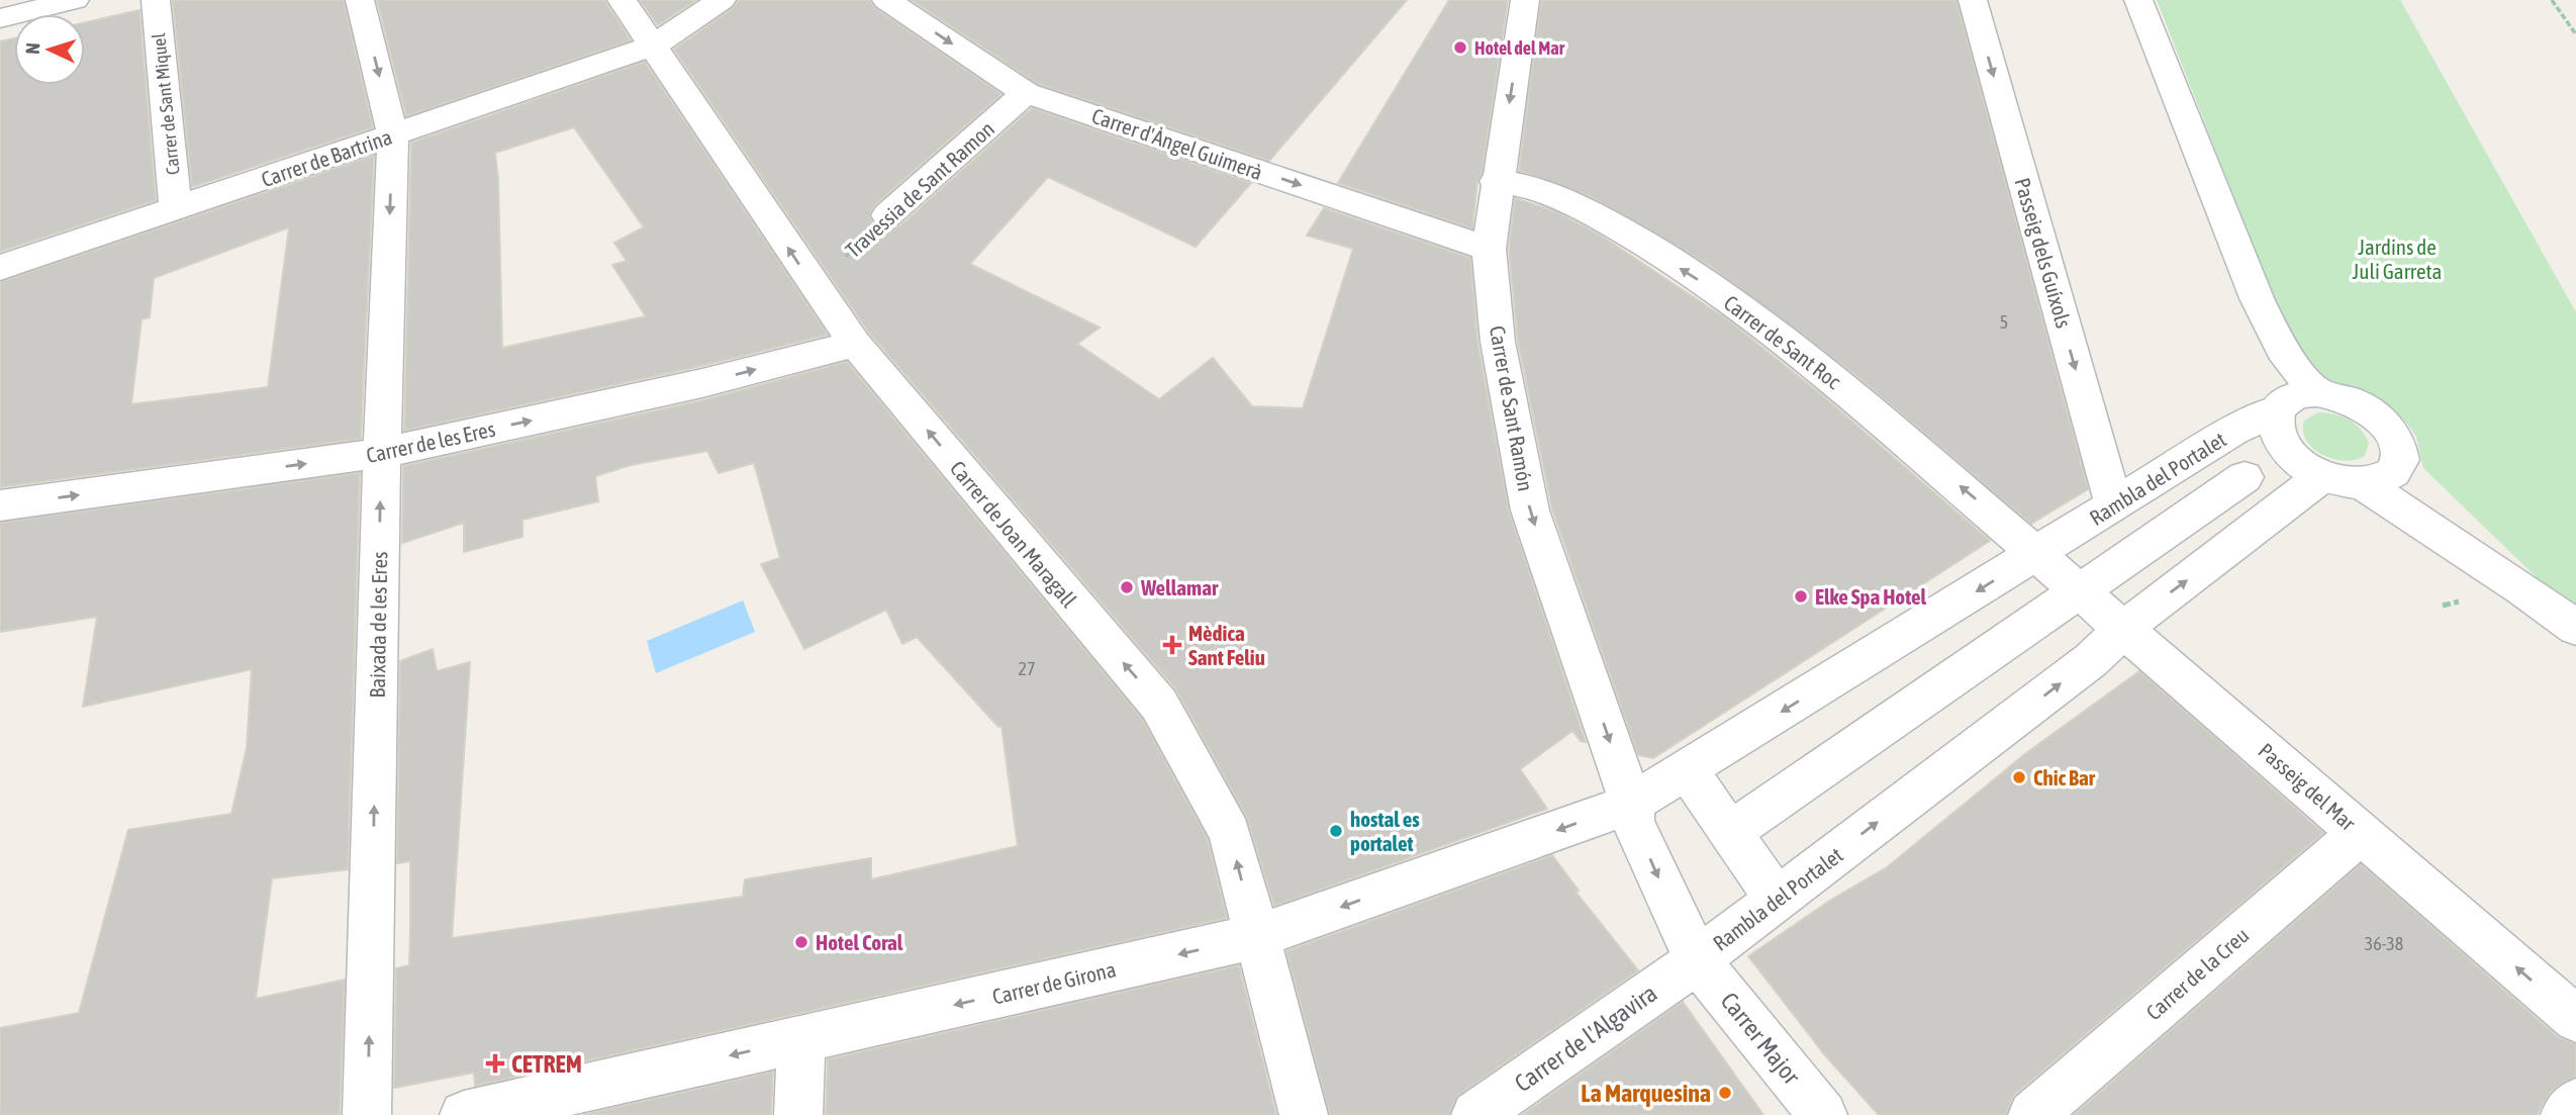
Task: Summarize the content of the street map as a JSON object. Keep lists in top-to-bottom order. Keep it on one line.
{"streets":{"street":["Carrer de Sant Miquel","Carrer d'Àngel Guimerà","Carrer de Bartrina","Travessia de Sant Ramon","Passeig dels Guíxols","Carrer de Sant Roc","Carrer de Sant Ramón","Carrer de les Eres","Rambla del Portalet","Carrer de Joan Maragall","Baixada de les Eres","Passeig del Mar","Carrer de la Creu","Carrer de Girona","Carrer de l'Algavira","Carrer Major"]},"crossings":[["Carrer de Sant Miquel","Carrer de Bartrina"],["Carrer d'Àngel Guimerà","Travessia de Sant Ramon"],["Carrer d'Àngel Guimerà","Carrer de Sant Ramón"],["Carrer de Bartrina","Carrer de Joan Maragall"],["Carrer de Bartrina","Baixada de les Eres"],["Travessia de Sant Ramon","Carrer de Joan Maragall"],["Passeig dels Guíxols","Rambla del Portalet"],["Carrer de Sant Roc","Carrer de Sant Ramón"],["Carrer de Sant Roc","Rambla del Portalet"],["Carrer de Sant Roc","Passeig del Mar"],["Carrer de Sant Ramón","Rambla del Portalet"],["Carrer de Sant Ramón","Carrer de Girona"],["Carrer de les Eres","Carrer de Joan Maragall"],["Carrer de les Eres","Baixada de les Eres"],["Rambla del Portalet","Passeig del Mar"],["Rambla del Portalet","Carrer de Girona"],["Rambla del Portalet","Carrer de l'Algavira"],["Rambla del Portalet","Carrer Major"],["Carrer de Joan Maragall","Carrer de Girona"],["Passeig del Mar","Carrer de la Creu"],["Carrer de l'Algavira","Carrer Major"]],"one_way":["Carrer d'Àngel Guimerà","Carrer de Sant Roc","Carrer de Sant Ramón","Carrer de les Eres","Carrer de Joan Maragall","Passeig del Mar","Carrer de Girona"],"parks":["Jardins de Juli Garreta"],"places":{"other":["Hotel del Mar","Wellamar","Elke Spa Hotel","Chic Bar","hostal es portalet","Hotel Coral","La Marquesina"],"health":["Mèdica Sant Feliu","CETREM"]},"house_numbers":["5","27","36-38"],"north":"left"}
